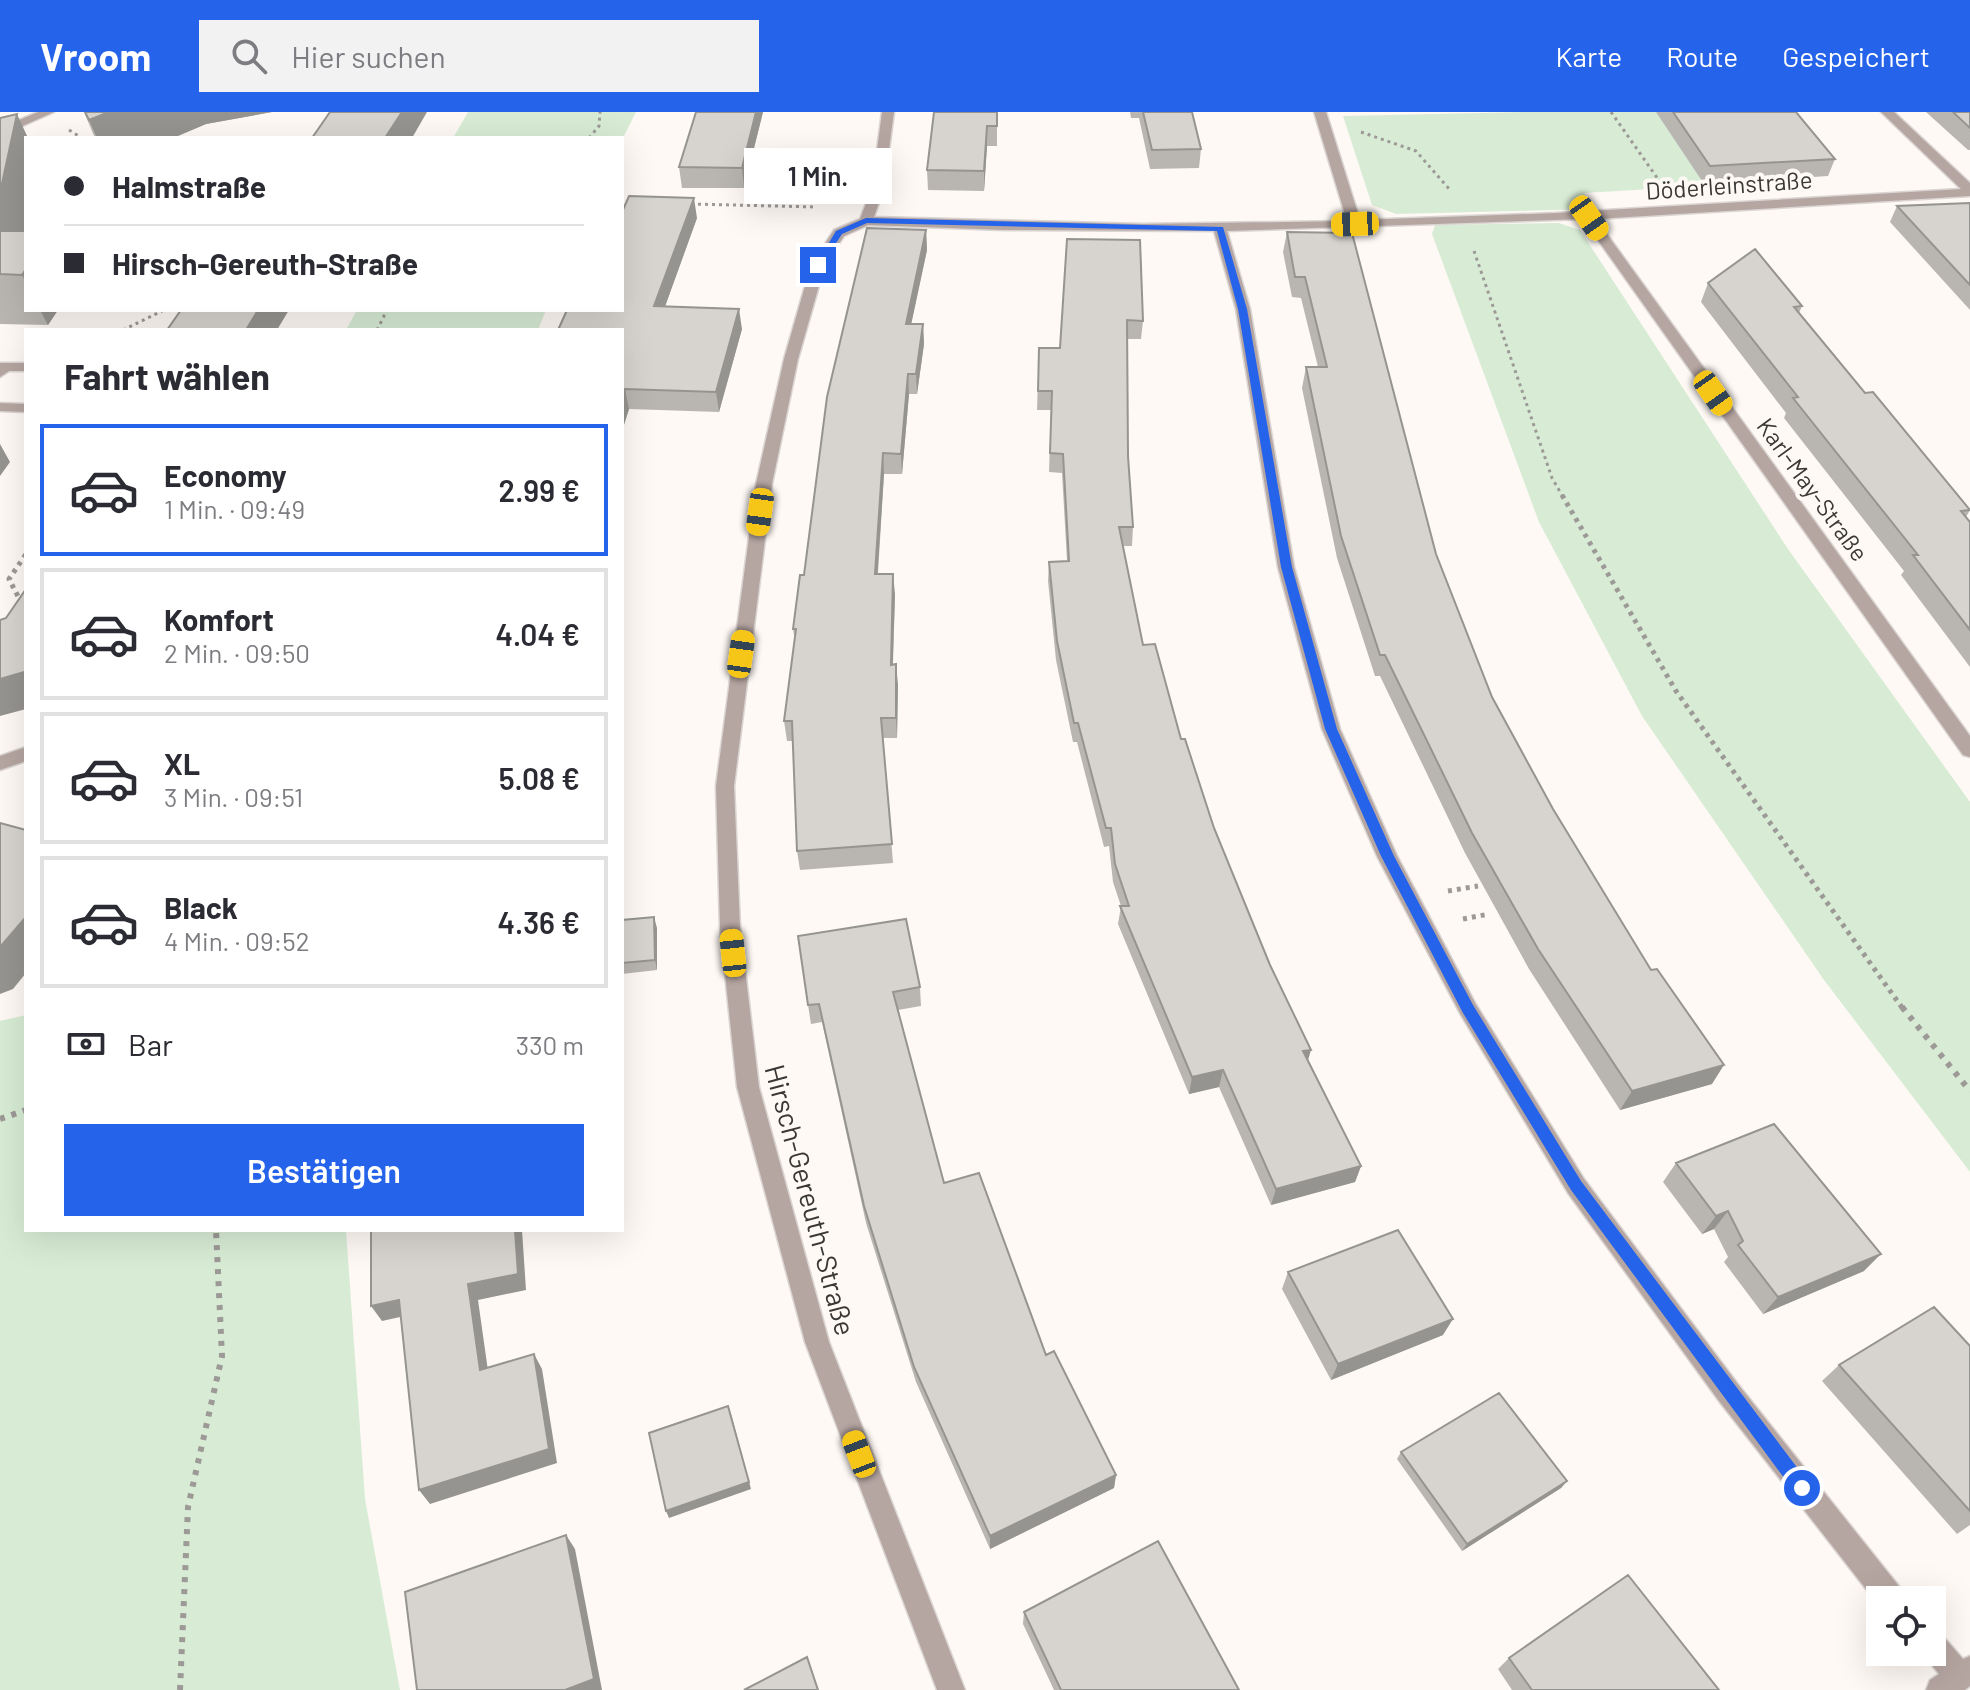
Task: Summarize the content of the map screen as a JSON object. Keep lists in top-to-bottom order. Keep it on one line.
{"streets":{"street":["Döderleinstraße","Karl-May-Straße","Hirsch-Gereuth-Straße"]},"crossings":[["Döderleinstraße","Karl-May-Straße"],["Döderleinstraße","Hirsch-Gereuth-Straße"]],"page":{"header":"Vroom","search":"Hier suchen","nav":["Karte","Route","Gespeichert"],"banner":["Halmstraße","Hirsch-Gereuth-Straße"],"bubble":"1 Min.","heading":"Fahrt wählen","list":[{"name":"Economy","note":"1 Min. · 09:49","value":"2.99 €"},{"name":"Komfort","note":"2 Min. · 09:50","value":"4.04 €"},{"name":"XL","note":"3 Min. · 09:51","value":"5.08 €"},{"name":"Black","note":"4 Min. · 09:52","value":"4.36 €"}],"pay":["Bar","330 m"],"buttons":"Bestätigen"}}
